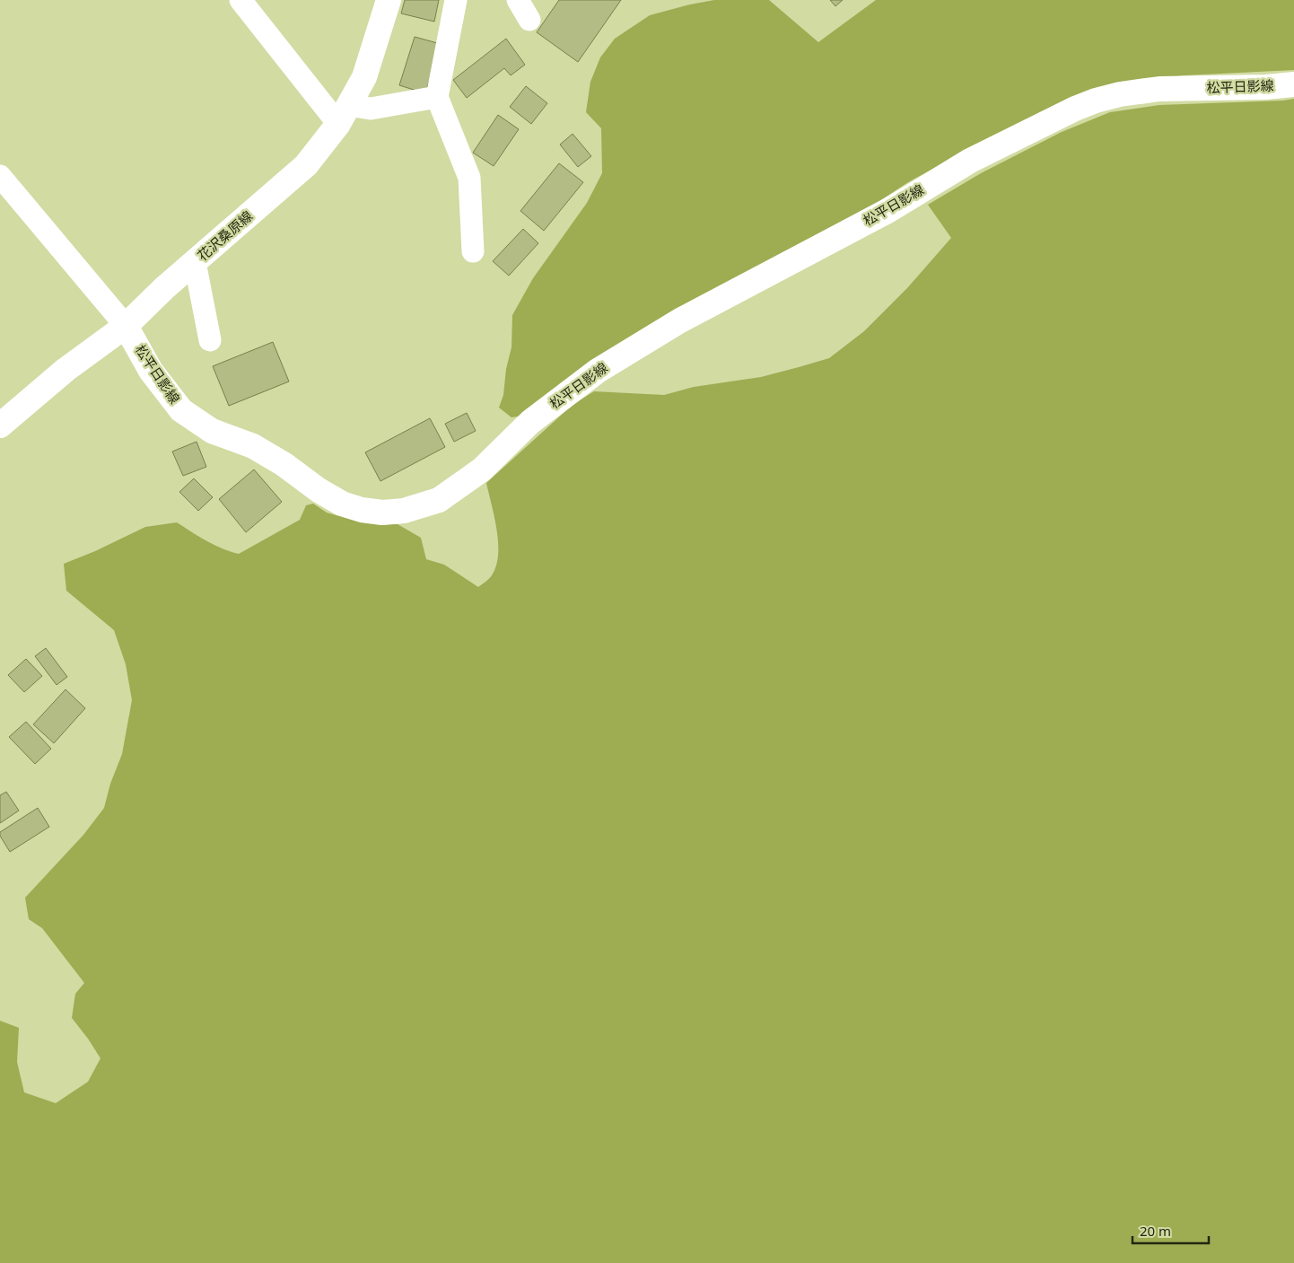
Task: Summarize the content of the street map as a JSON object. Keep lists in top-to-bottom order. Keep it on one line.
{"streets":{"street":["松平日影線","花沢桑原線"]},"crossings":[["松平日影線","花沢桑原線"]],"scale_bar":"20 m"}
